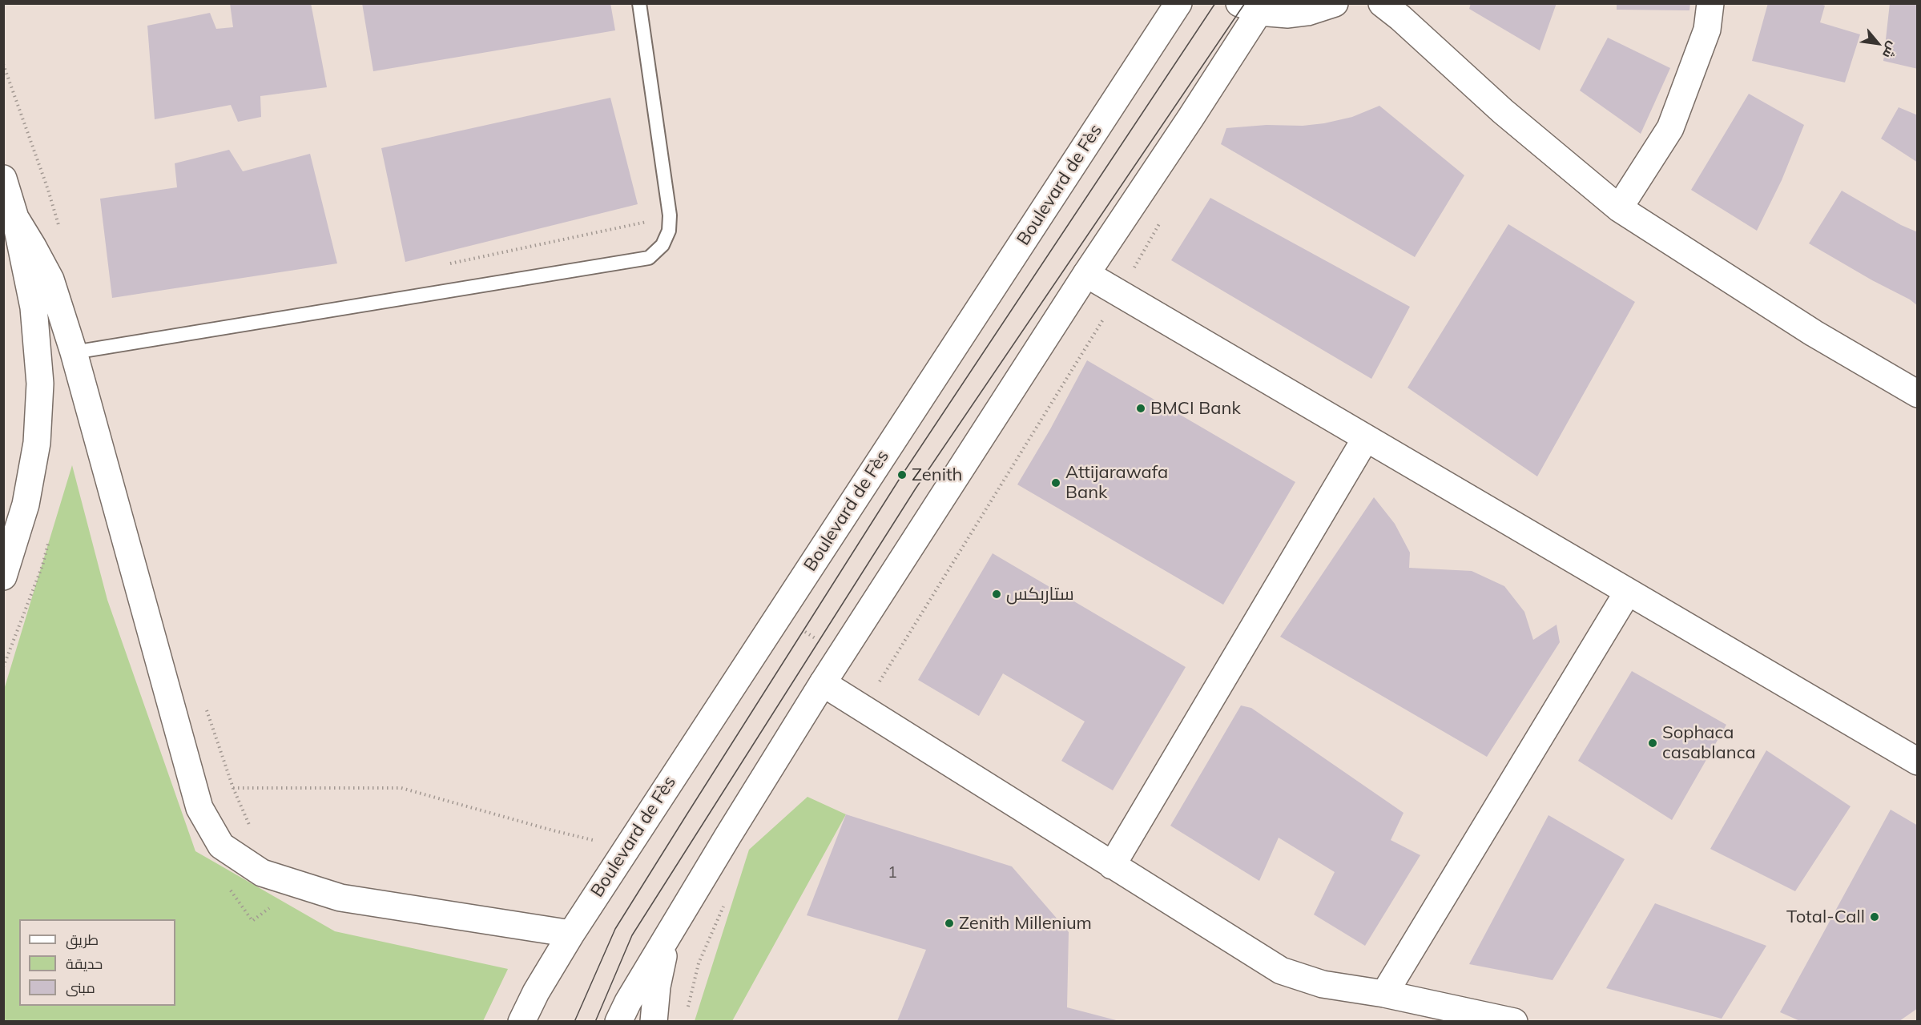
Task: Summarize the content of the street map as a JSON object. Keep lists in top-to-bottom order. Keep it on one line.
{"streets":{"street":["Boulevard de Fès"]},"places":["BMCI Bank","Zenith","Attijarawafa Bank","ستاربكس","Sophaca casablanca","Total-Call","Zenith Millenium"],"house_numbers":["1"],"legend":["طريق","حديقة","مبنى"],"north":"bottom right"}
